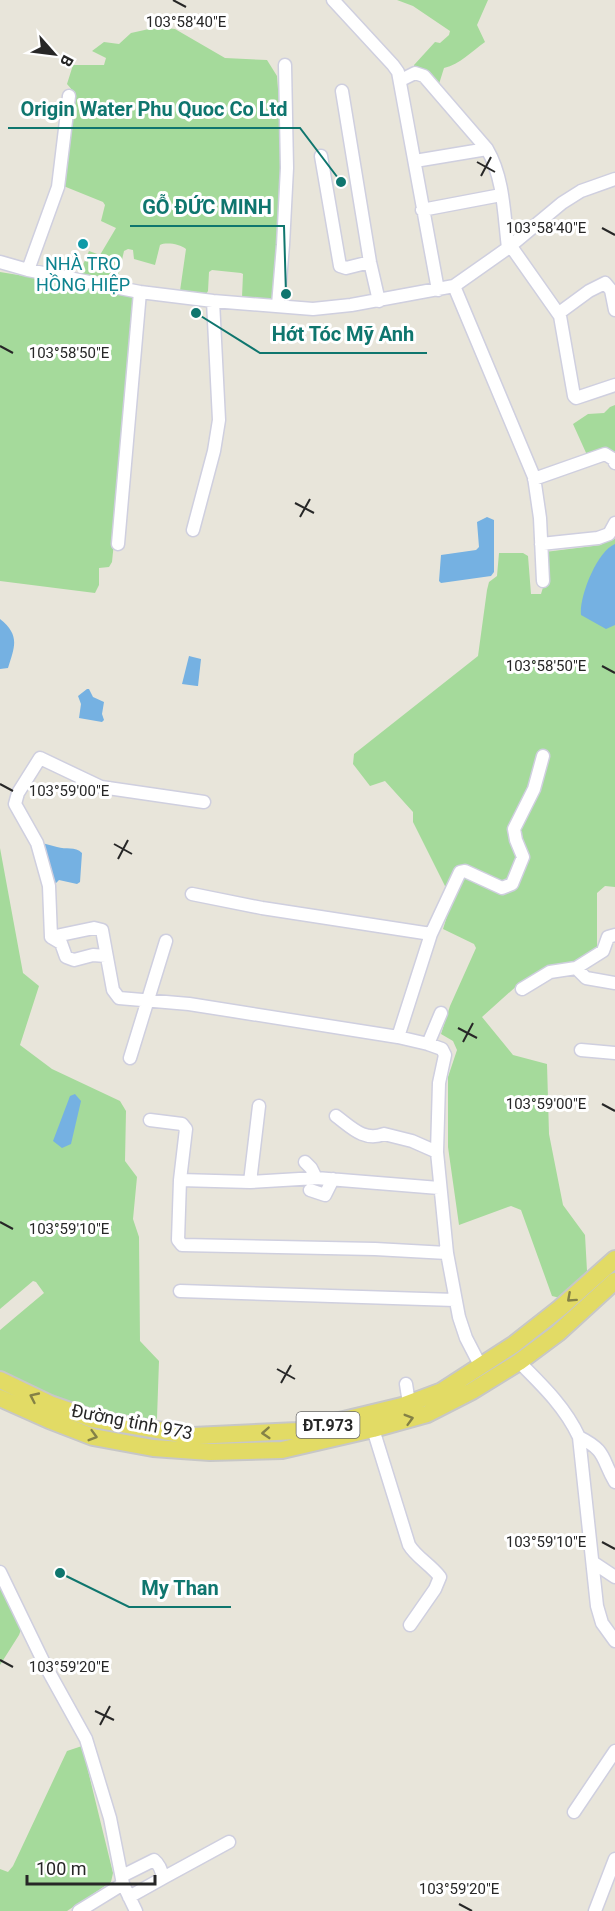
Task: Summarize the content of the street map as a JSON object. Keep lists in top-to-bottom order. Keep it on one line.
{"streets":{"main road":["Đường tỉnh 973","ĐT.973"]},"places":["Origin Water Phu Quoc Co Ltd","NHÀ TRỌ HỒNG HIỆP","GỖ ĐỨC MINH","Hớt Tóc Mỹ Anh","My Than"],"scale_bar":"100 m","north":"bottom right","coordinates":["103°58'40\"E","103°58'50\"E","103°59'00\"E","103°59'10\"E","103°59'20\"E"]}
